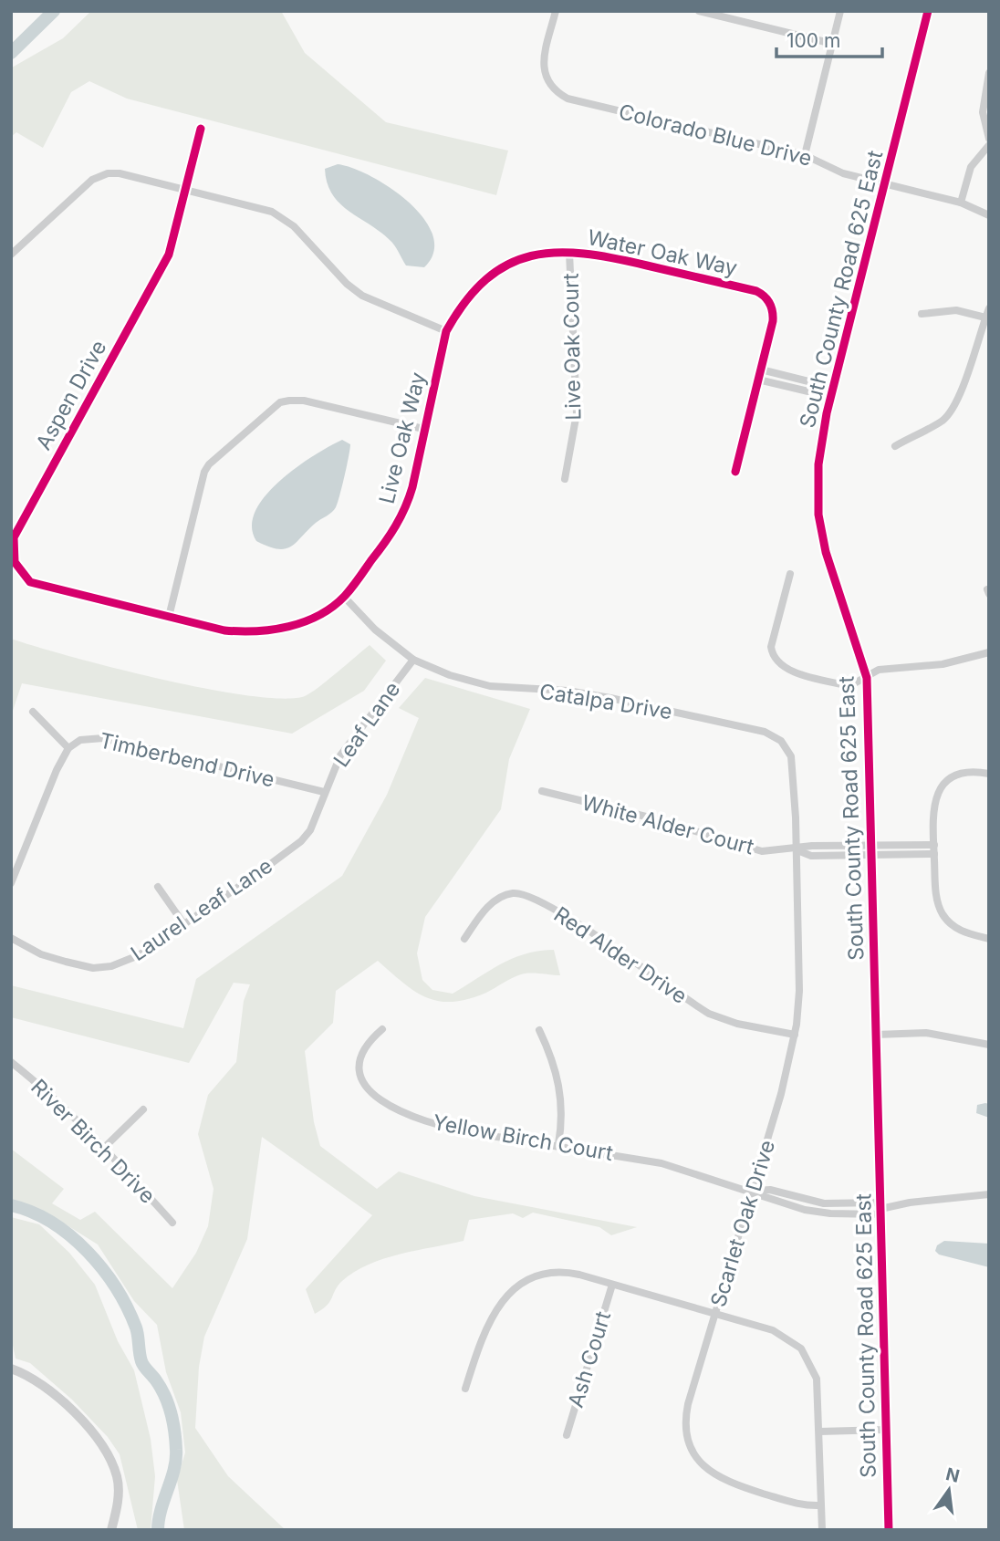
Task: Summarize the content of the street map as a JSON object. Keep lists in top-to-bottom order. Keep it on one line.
{"streets":{"street":["Colorado Blue Drive","Water Oak Way","South County Road 625 East","Live Oak Court","Aspen Drive","Live Oak Way","Catalpa Drive","Leaf Lane","Timberbend Drive","White Alder Court","Laurel Leaf Lane","Red Alder Drive","Yellow Birch Court","River Birch Drive","Scarlet Oak Drive","Ash Court"]},"crossings":[["Colorado Blue Drive","South County Road 625 East"],["Water Oak Way","Live Oak Court"],["Water Oak Way","Live Oak Way"],["South County Road 625 East","White Alder Court"],["South County Road 625 East","Yellow Birch Court"],["Aspen Drive","Live Oak Way"],["Aspen Drive","Catalpa Drive"],["Live Oak Way","Catalpa Drive"],["Catalpa Drive","Leaf Lane"],["Catalpa Drive","White Alder Court"],["Catalpa Drive","Scarlet Oak Drive"],["Leaf Lane","Timberbend Drive"],["Leaf Lane","Laurel Leaf Lane"],["Timberbend Drive","Laurel Leaf Lane"],["White Alder Court","Scarlet Oak Drive"],["Red Alder Drive","Scarlet Oak Drive"],["Yellow Birch Court","Scarlet Oak Drive"]],"scale_bar":"100 m","north":"top"}
